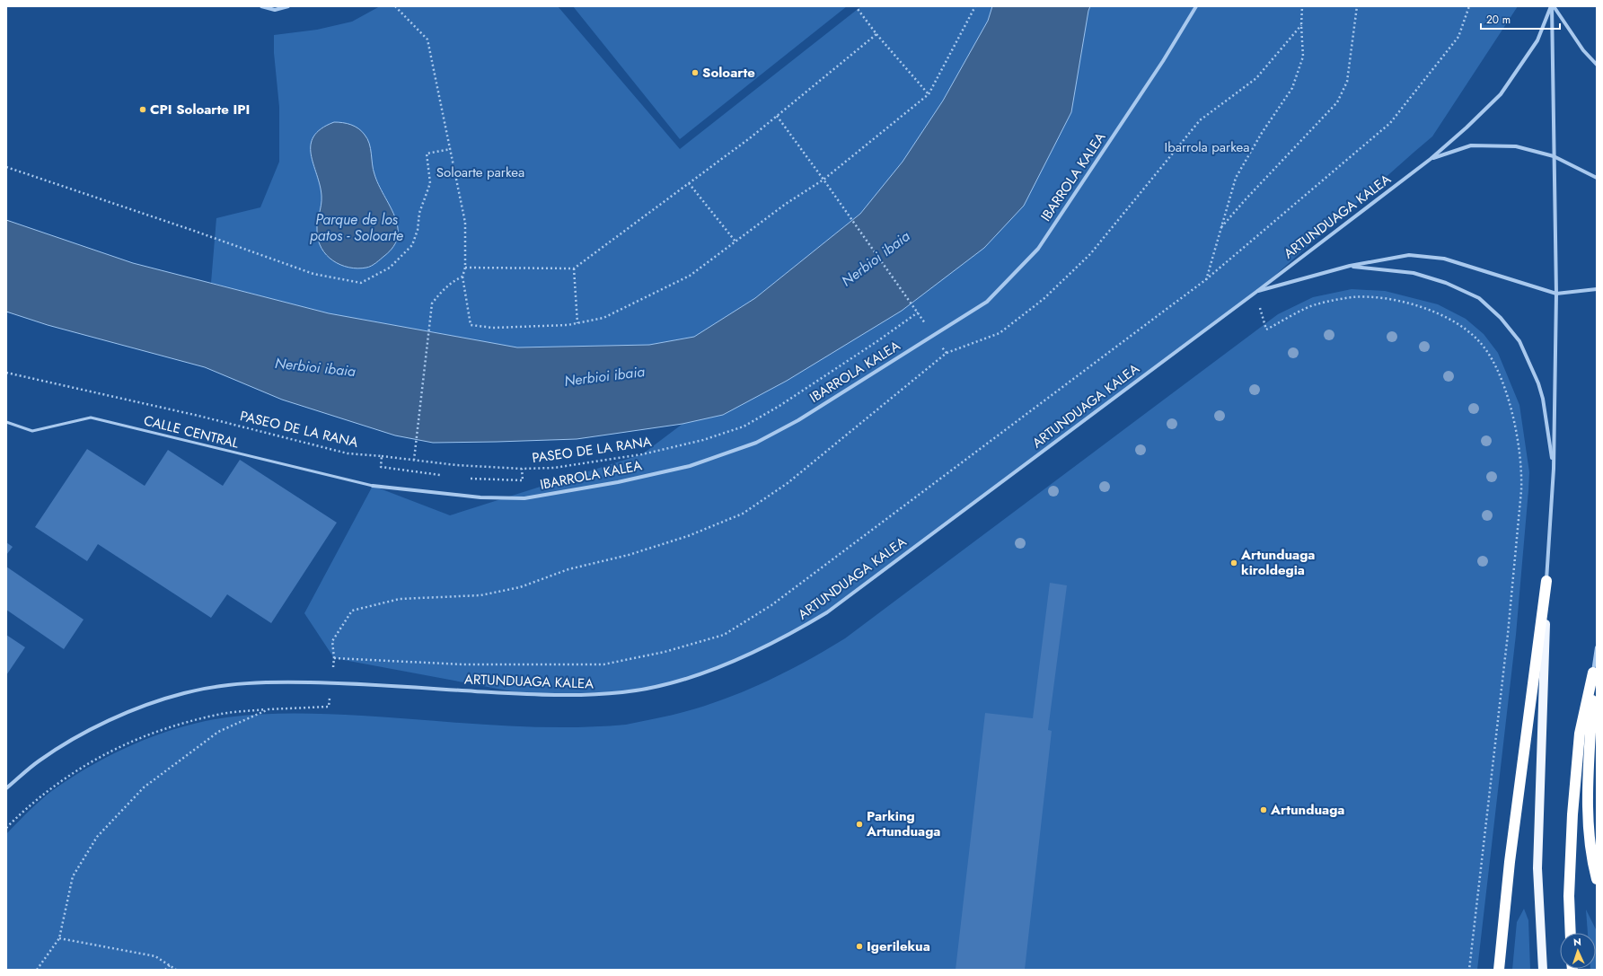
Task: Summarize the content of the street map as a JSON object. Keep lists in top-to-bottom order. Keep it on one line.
{"streets":{"street":["IBARROLA KALEA","ARTUNDUAGA KALEA"],"lane":["CALLE CENTRAL"],"path":["PASEO DE LA RANA"]},"crossings":[["IBARROLA KALEA","CALLE CENTRAL"]],"water":["Parque de los patos - Soloarte","Nerbioi ibaia"],"parks":["Ibarrola parkea","Soloarte parkea"],"places":["Soloarte","CPI Soloarte IPI","Artunduaga kiroldegia","Artunduaga","Parking Artunduaga","Igerilekua"],"scale_bar":"20 m","north":"top"}
